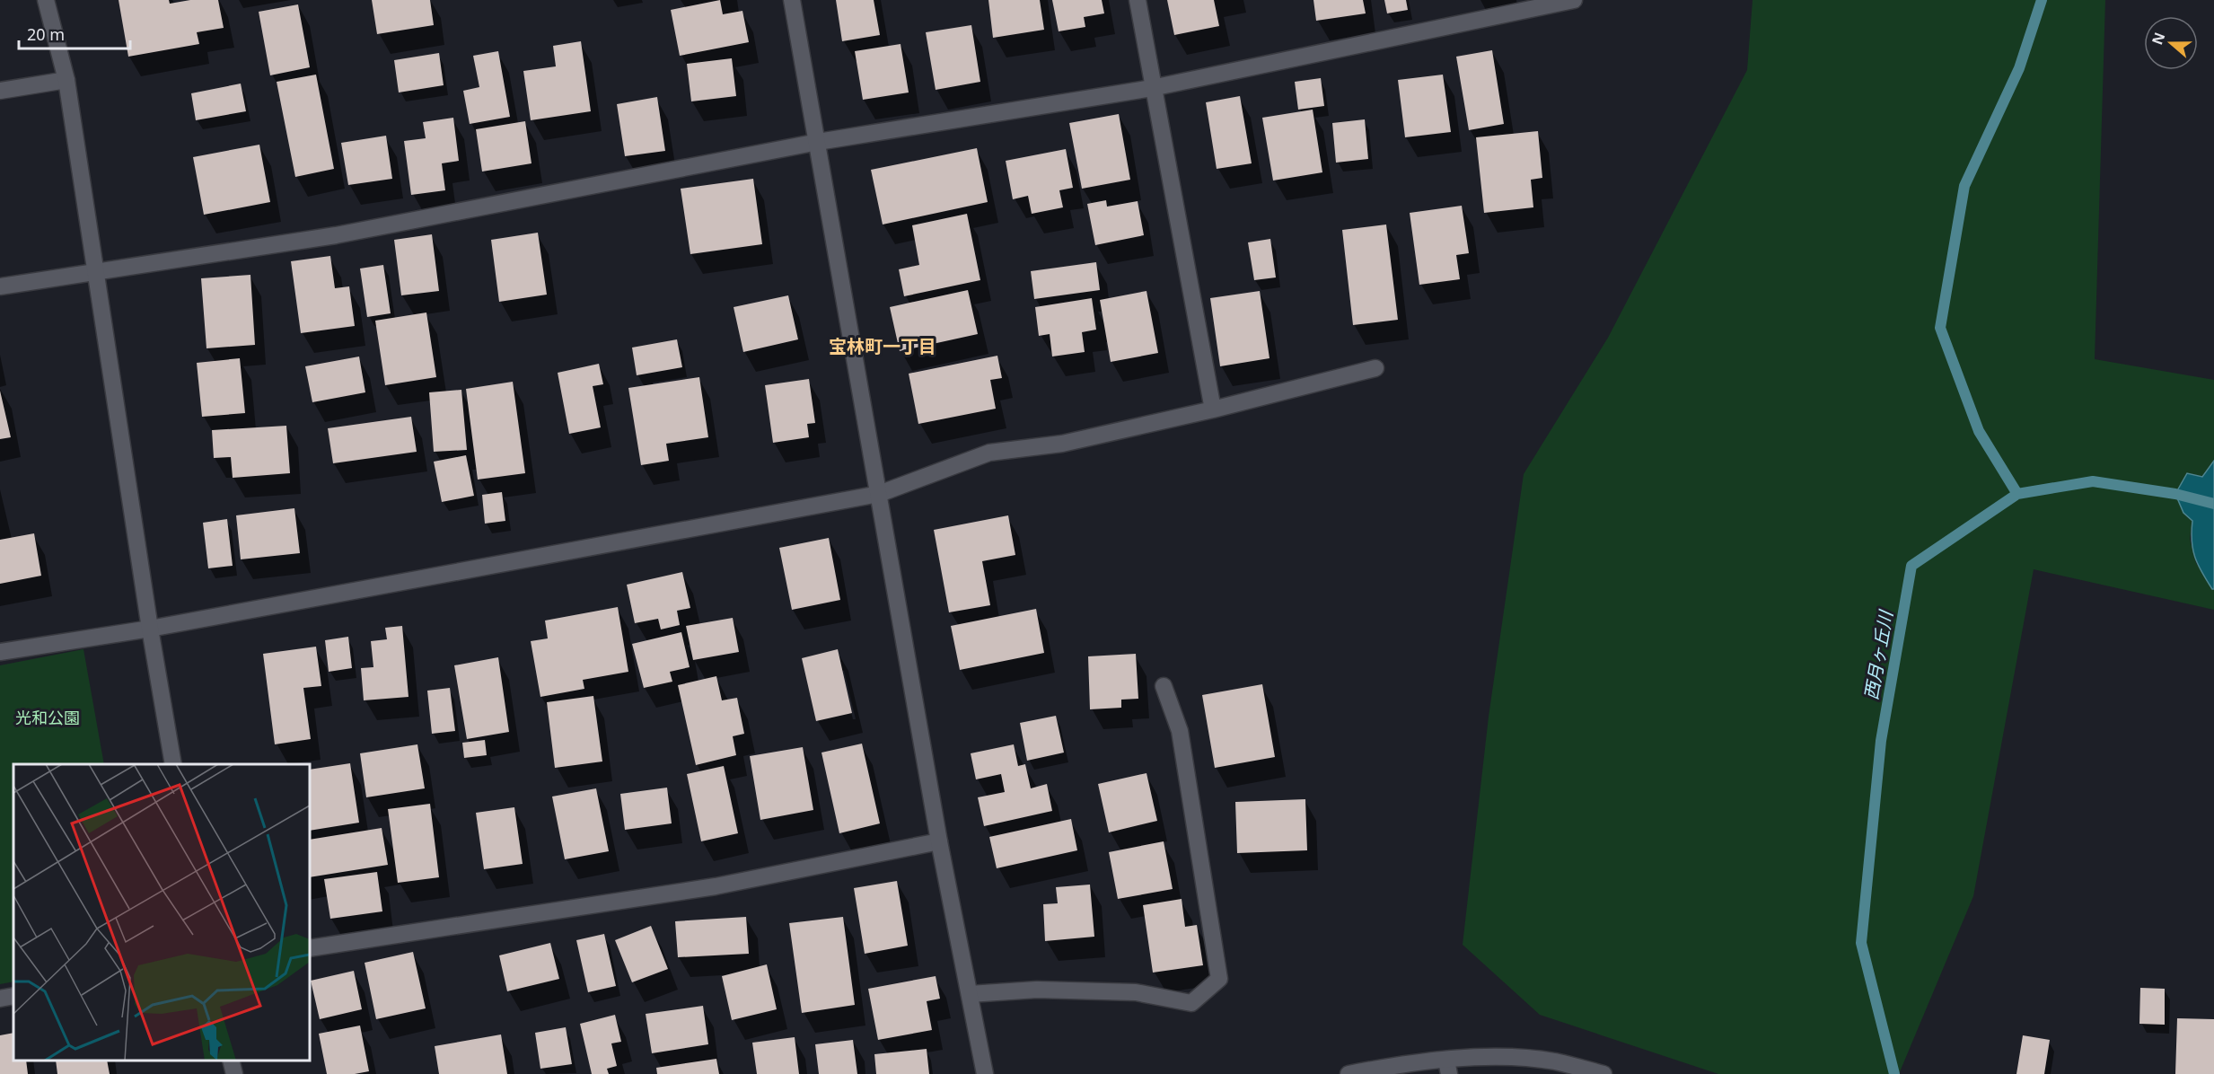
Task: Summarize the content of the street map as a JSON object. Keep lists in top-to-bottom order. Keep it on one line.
{"districts":["宝林町一丁目"],"water":["西月ヶ丘川"],"parks":["光和公園"],"scale_bar":"20 m","north":"left"}
